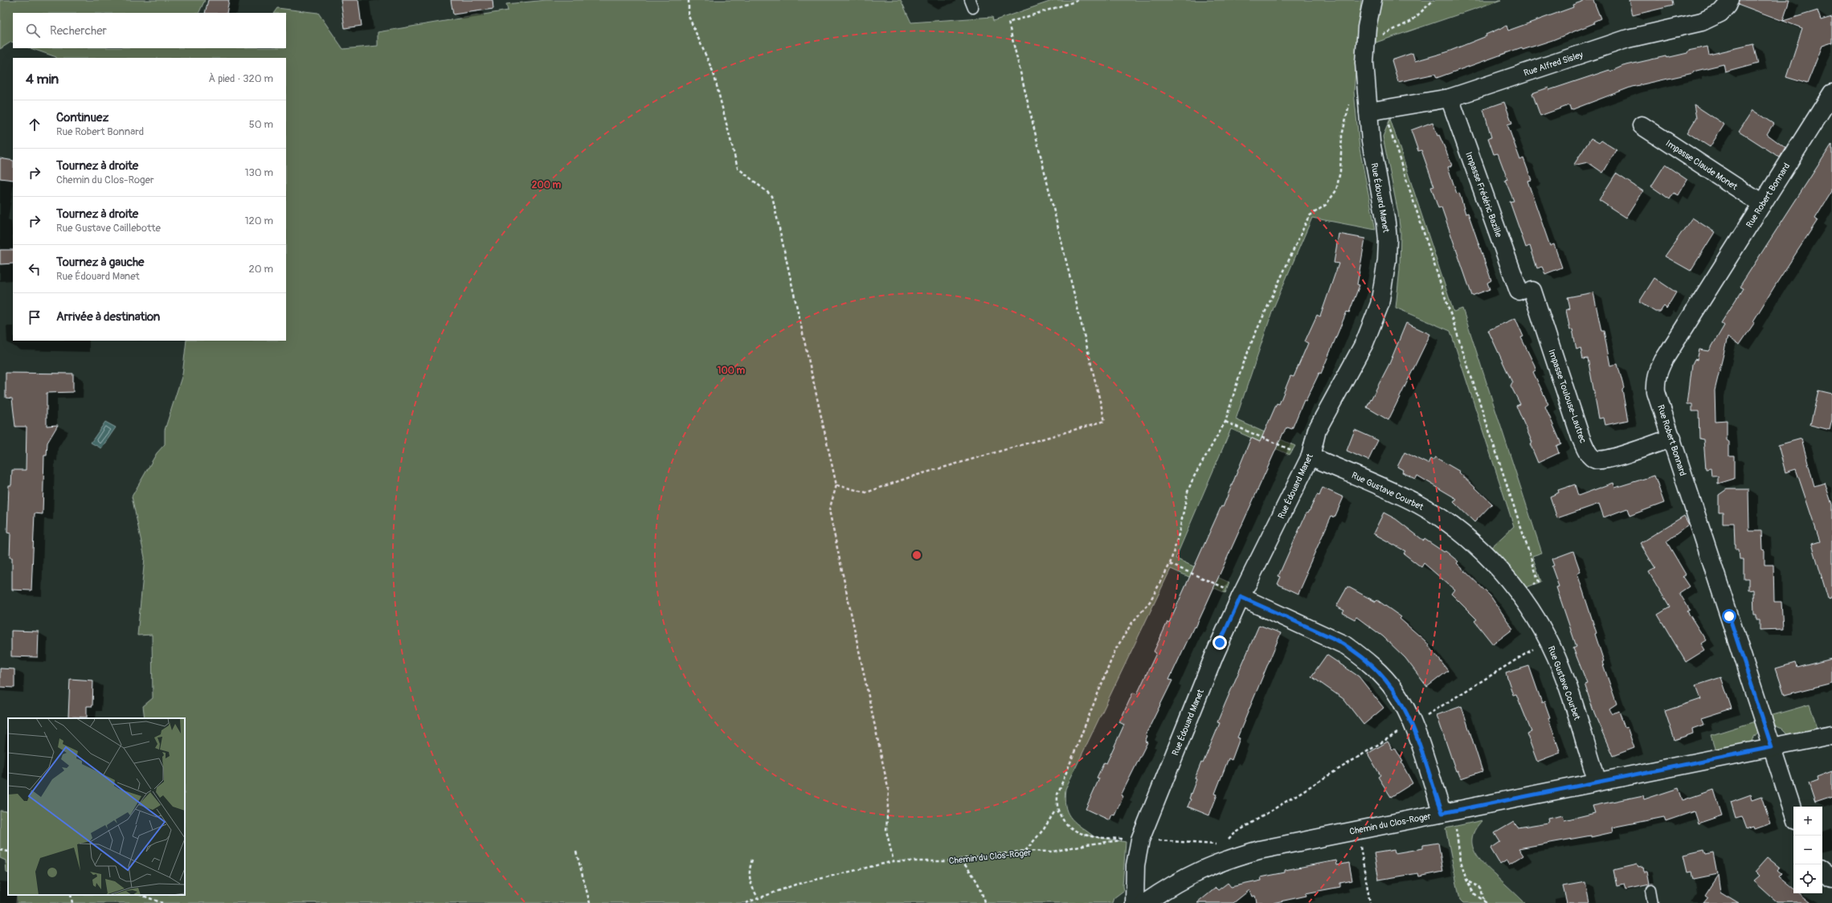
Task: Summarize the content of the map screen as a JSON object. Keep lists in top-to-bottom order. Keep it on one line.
{"streets":{"street":["Rue Alfred Sisley","Impasse Claude Monet","Impasse Frédéric Bazille","Rue Robert Bonnard","Rue Édouard Manet","Impasse Toulouse-Lautrec","Rue Gustave Courbet","Chemin du Clos-Roger"]},"crossings":[["Rue Alfred Sisley","Impasse Frédéric Bazille"],["Rue Alfred Sisley","Rue Édouard Manet"],["Impasse Claude Monet","Rue Robert Bonnard"],["Impasse Frédéric Bazille","Impasse Toulouse-Lautrec"],["Rue Robert Bonnard","Impasse Toulouse-Lautrec"],["Rue Robert Bonnard","Chemin du Clos-Roger"],["Rue Édouard Manet","Rue Gustave Courbet"],["Rue Édouard Manet","Chemin du Clos-Roger"],["Rue Gustave Courbet","Chemin du Clos-Roger"]],"page":{"search":"Rechercher","heading":["4 min","À pied · 320 m"],"list":[["Continuez","Rue Robert Bonnard","50 m"],["Tournez à droite","Chemin du Clos-Roger","130 m"],["Tournez à droite","Rue Gustave Caillebotte","120 m"],["Tournez à gauche","Rue Édouard Manet","20 m"],"Arrivée à destination"],"map_buttons":["+","−"]},"rings":["200 m","100 m"]}
